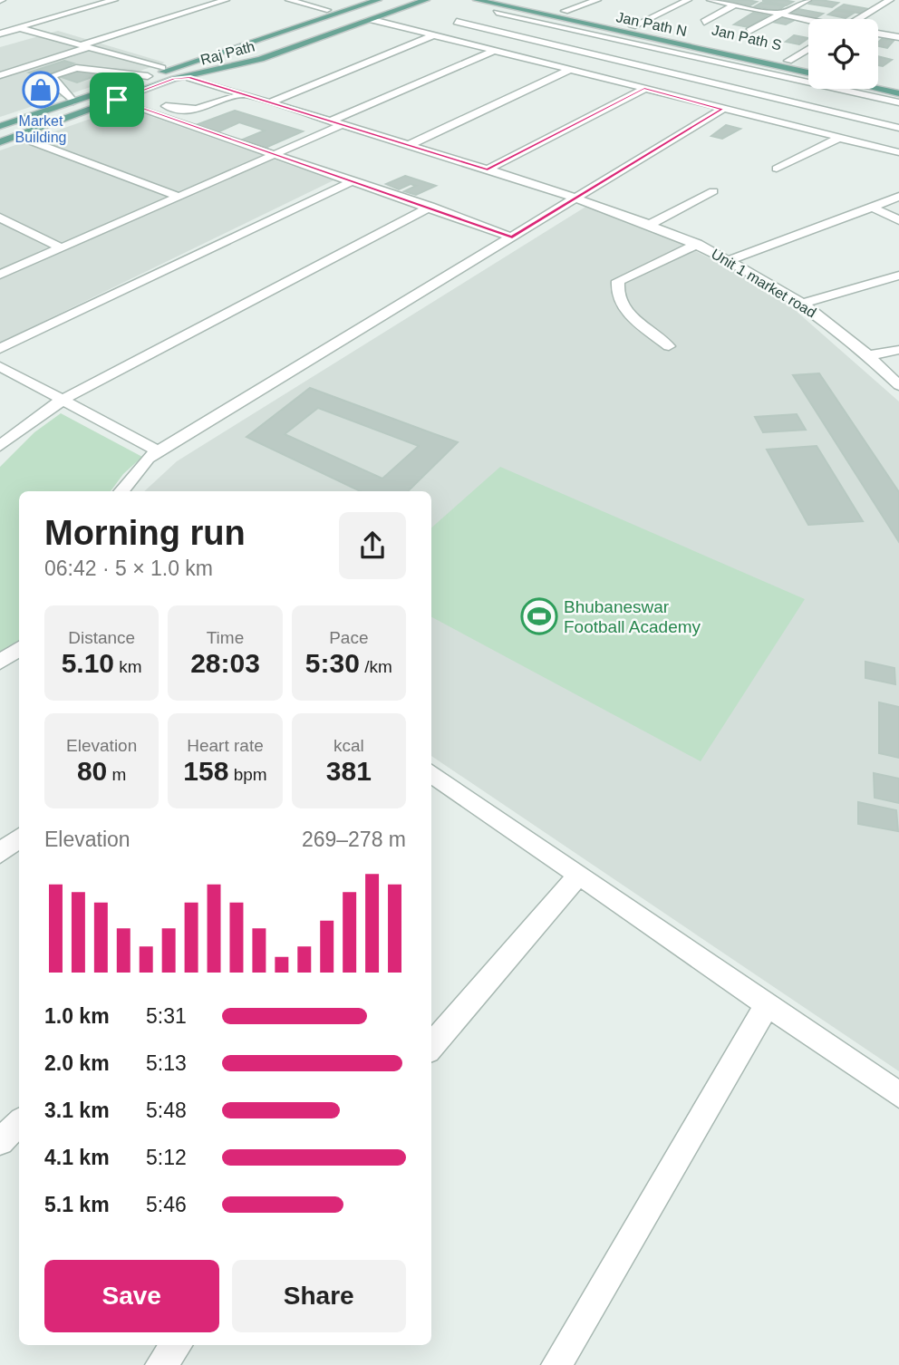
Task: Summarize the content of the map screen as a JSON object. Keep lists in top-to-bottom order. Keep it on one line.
{"streets":{"main road":["Jan Path N","Jan Path S","Raj Path"],"street":["Unit 1 market road"]},"crossings":[["Raj Path","Unit 1 market road"]],"places":{"shop":["Market Building"],"sports":["Bhubaneswar Football Academy"]},"page":{"heading":["Morning run","06:42 · 5 × 1.0 km"],"stats":[["Distance","5.10 km"],["Time","28:03"],["Pace","5:30 /km"],["Elevation","80 m"],["Heart rate","158 bpm"],["kcal","381"]],"chart":["Elevation","269–278 m"],"list":[{"name":"1.0 km","note":"5:31"},{"name":"2.0 km","note":"5:13"},{"name":"3.1 km","note":"5:48"},{"name":"4.1 km","note":"5:12"},{"name":"5.1 km","note":"5:46"}],"buttons":["Save","Share"]}}
